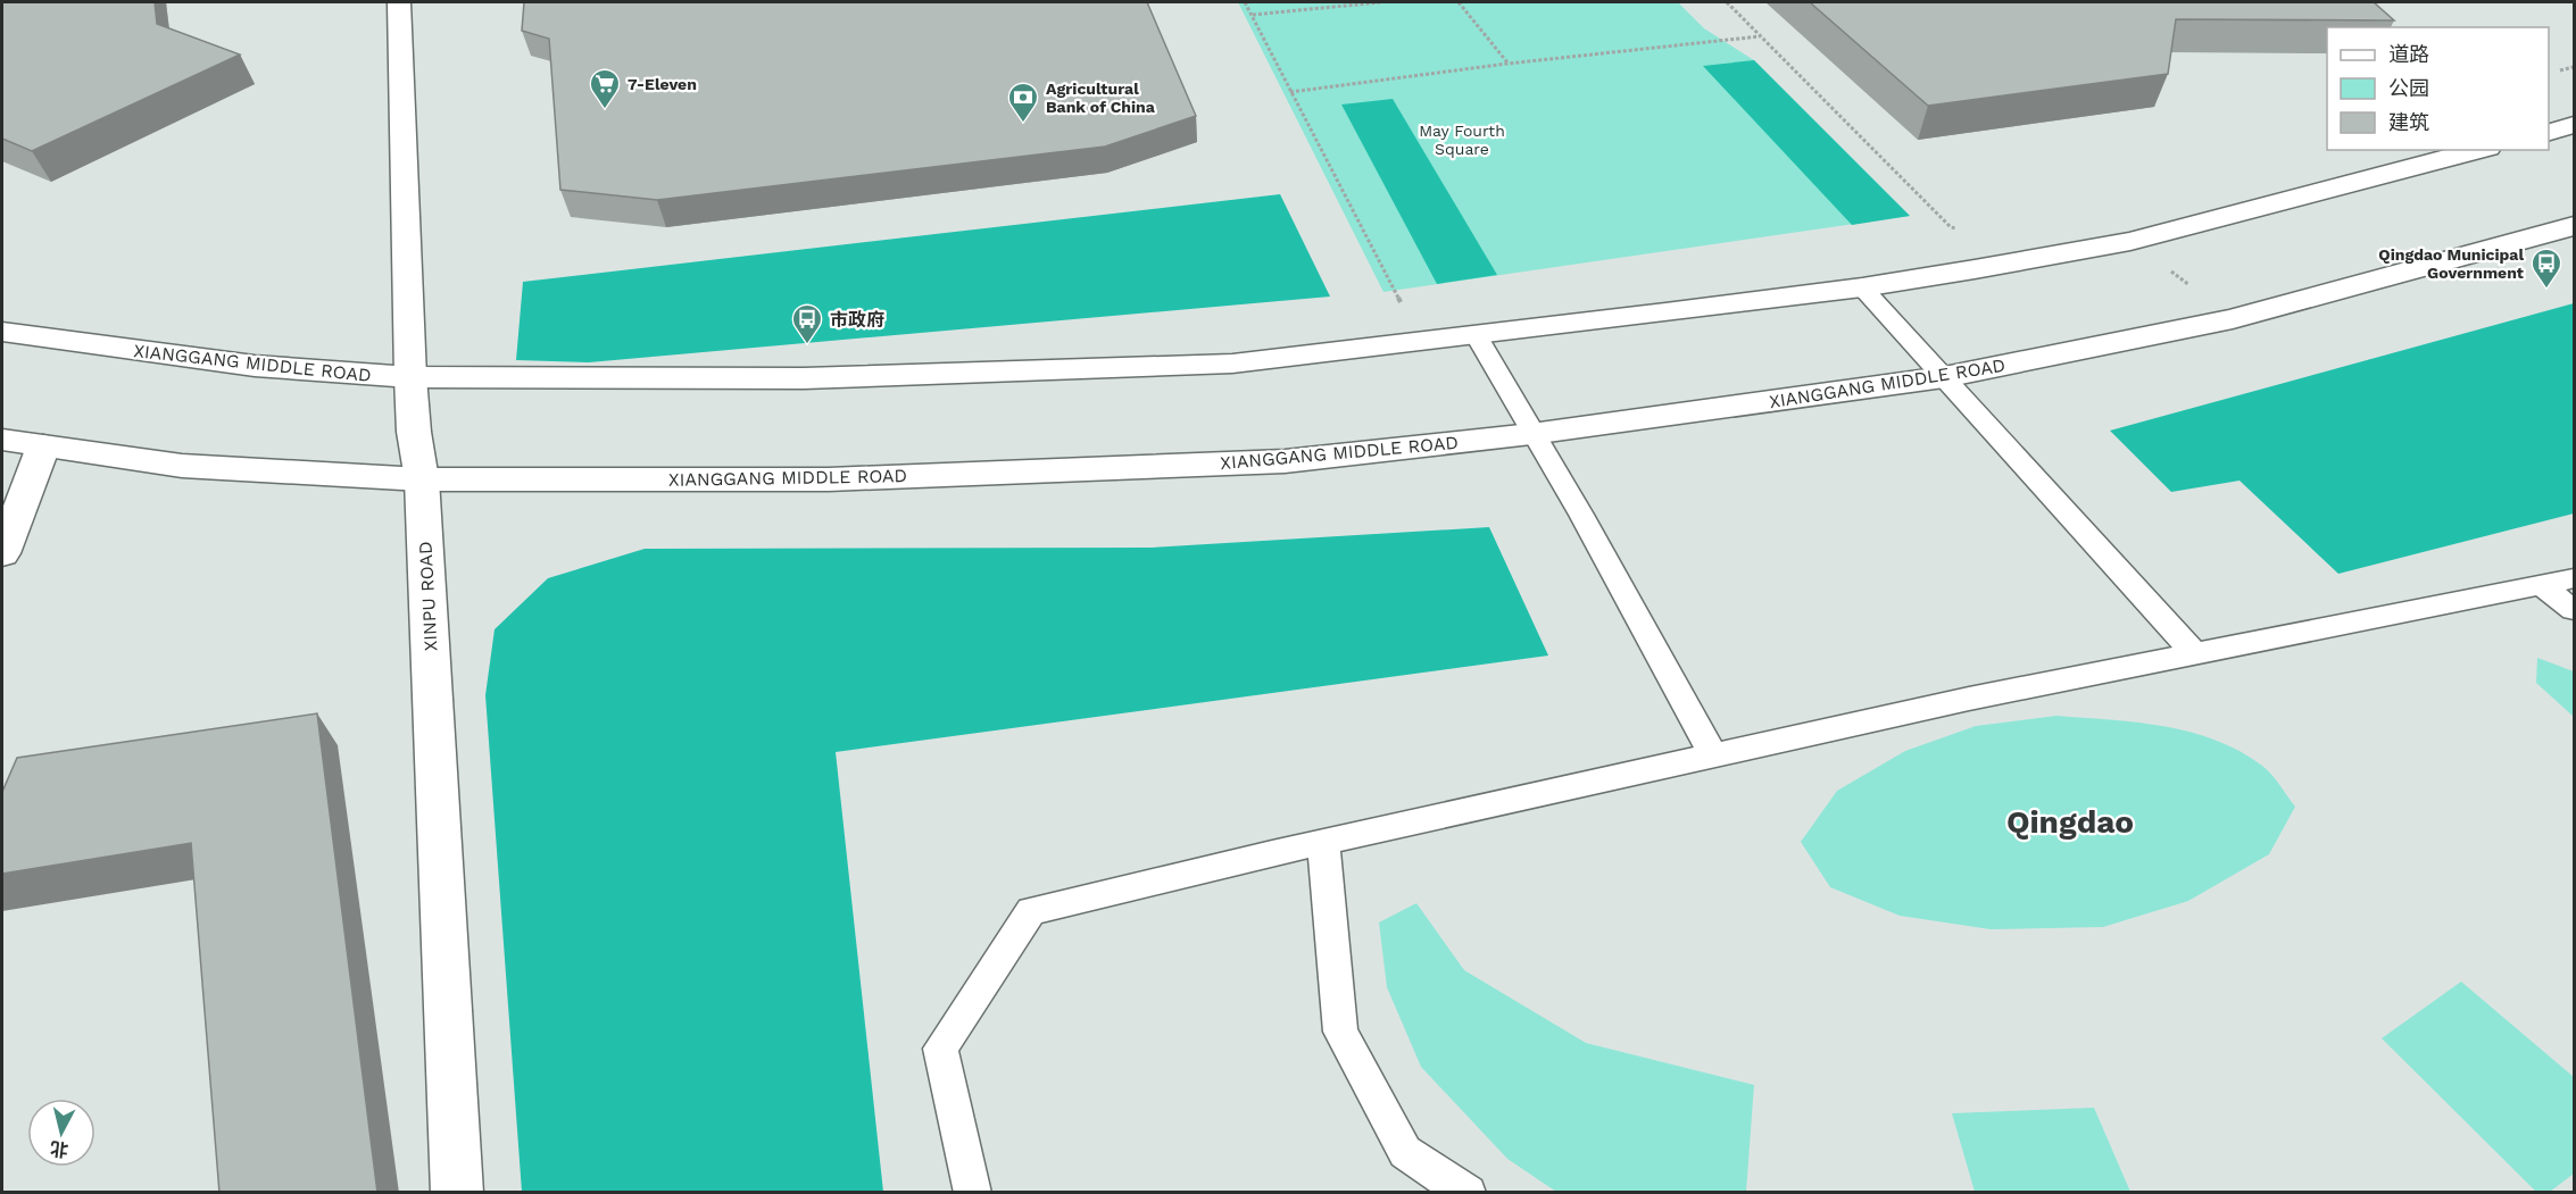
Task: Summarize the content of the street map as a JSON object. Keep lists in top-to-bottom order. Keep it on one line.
{"streets":{"main road":["XIANGGANG MIDDLE ROAD","XINPU ROAD"]},"crossings":[["XIANGGANG MIDDLE ROAD","XINPU ROAD"]],"districts":["Qingdao"],"parks":["May Fourth Square"],"places":{"supermarket":["7-Eleven"],"bank":["Agricultural Bank of China"],"bus stop":["Qingdao Municipal Government","市政府"]},"legend":["道路","公园","建筑"],"north":"bottom"}
